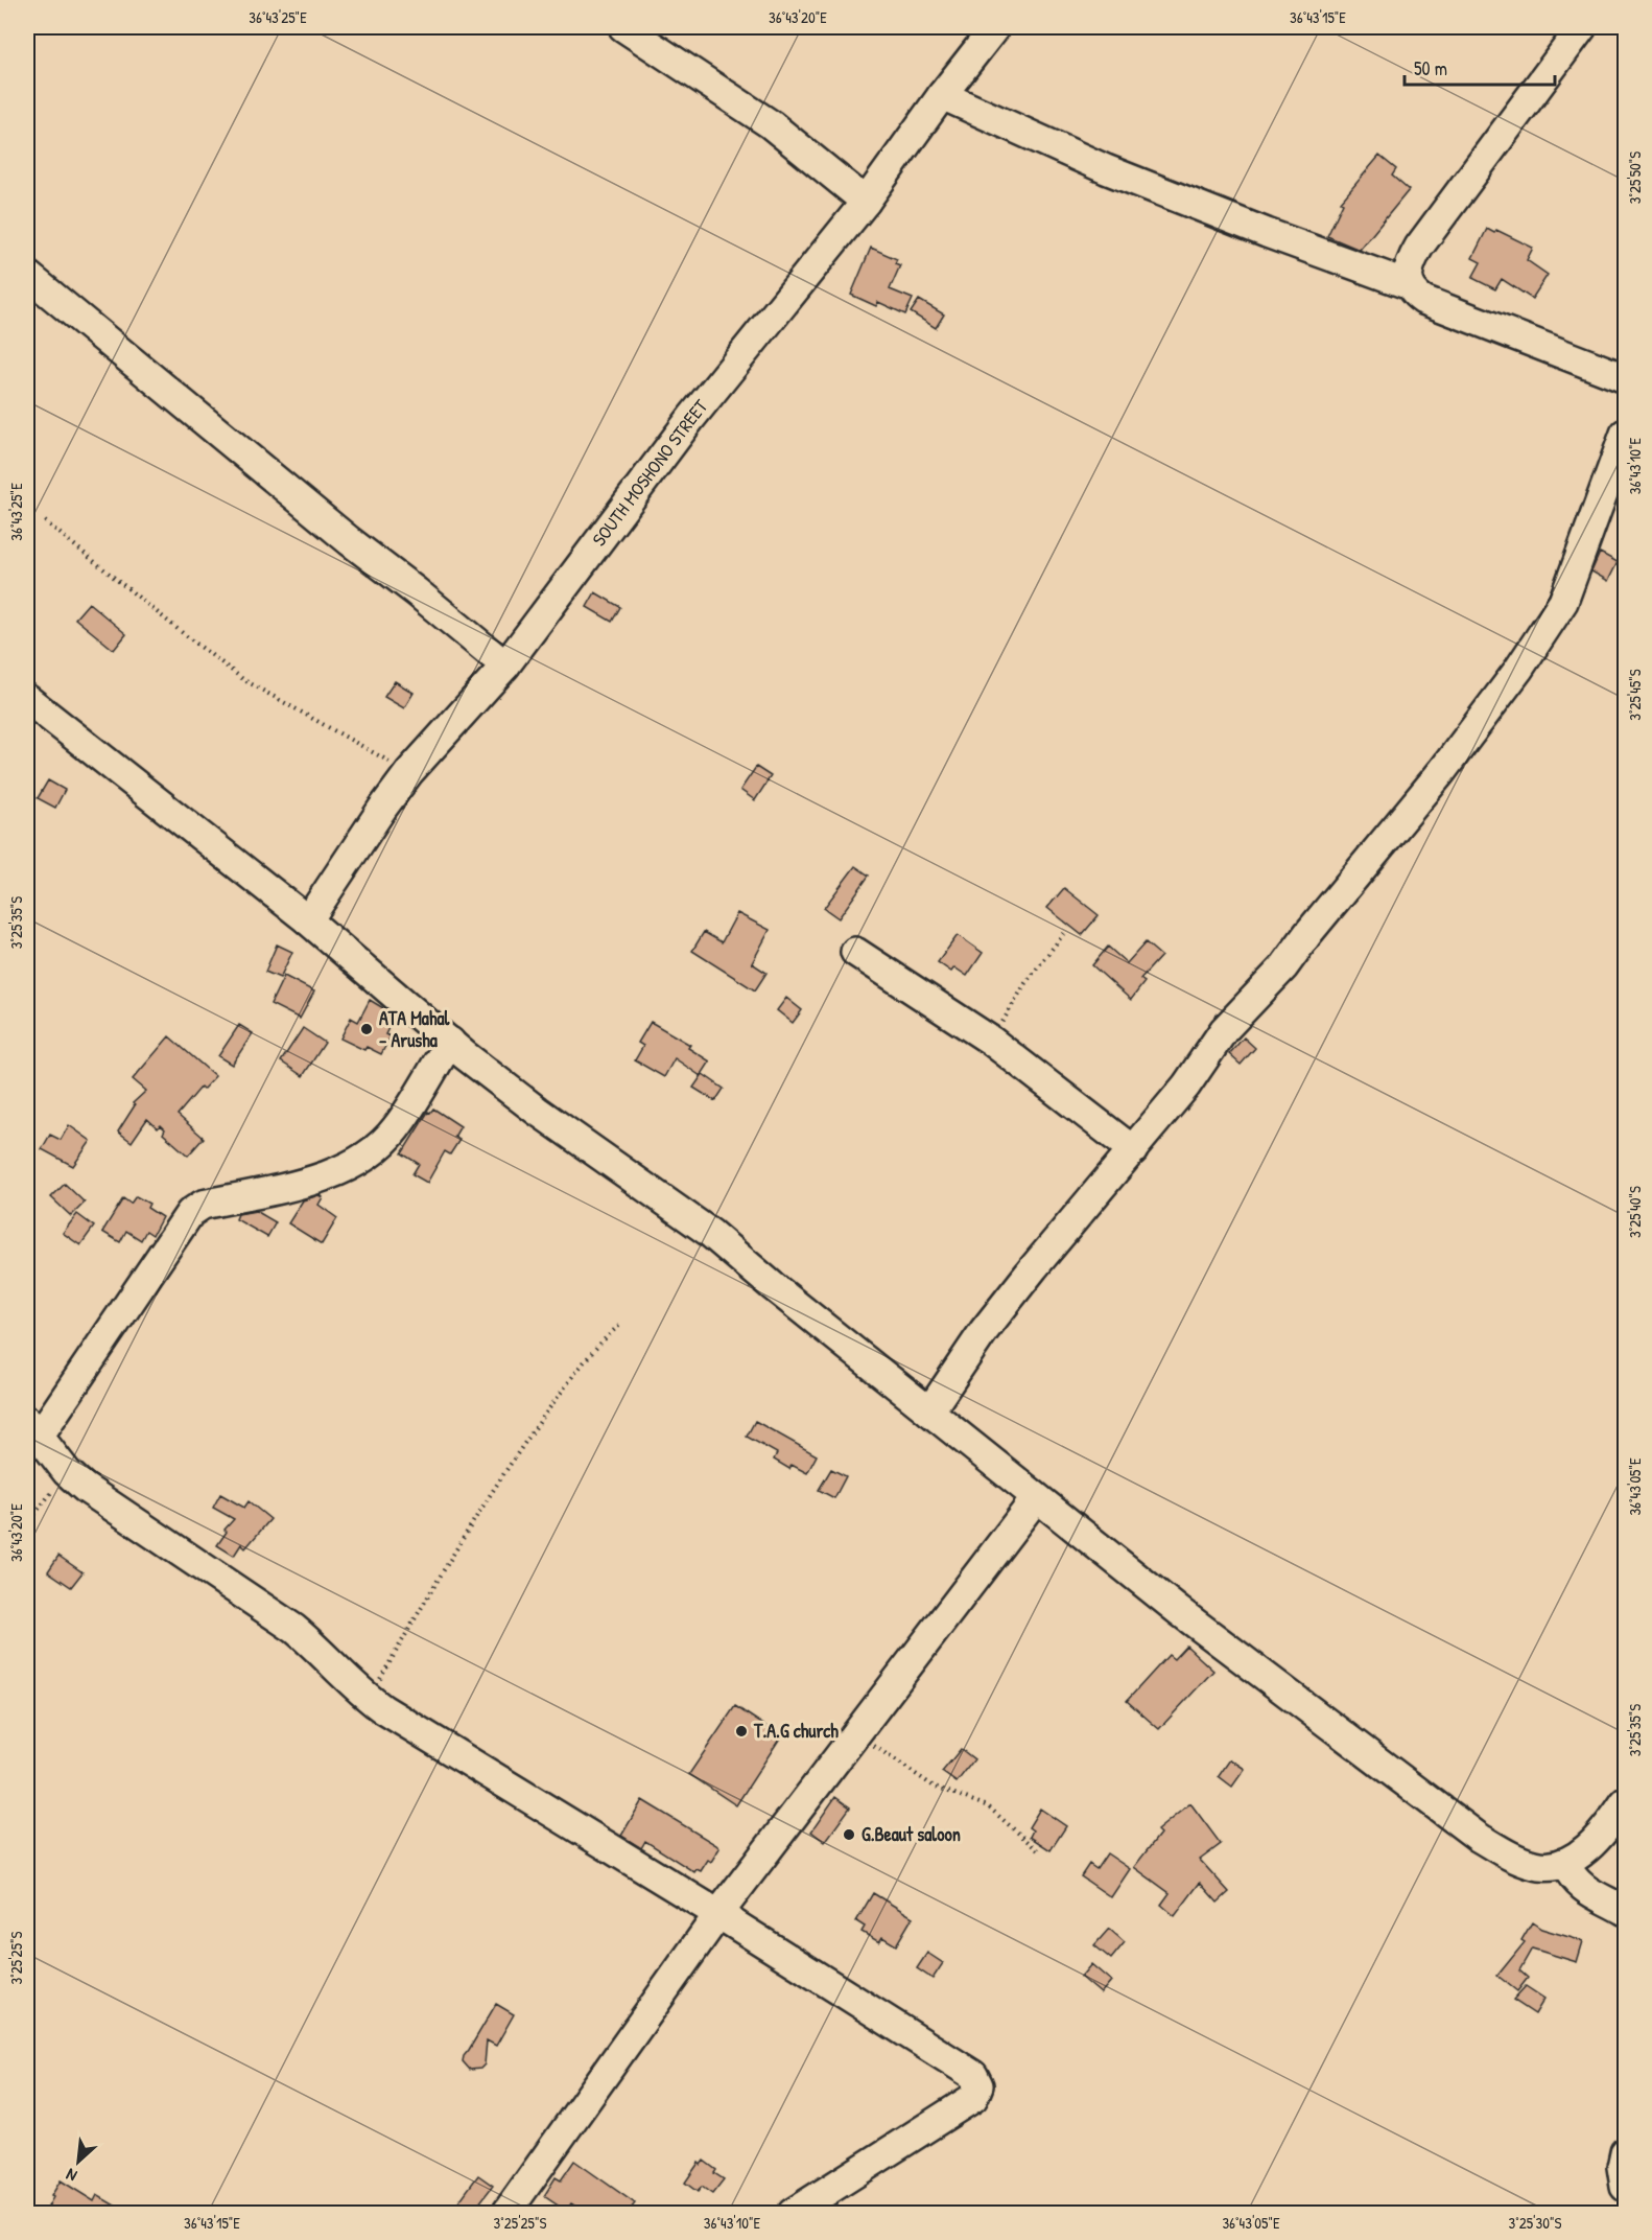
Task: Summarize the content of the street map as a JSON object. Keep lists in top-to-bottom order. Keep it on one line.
{"streets":{"street":["SOUTH MOSHONO STREET"]},"places":["ATA Mahal - Arusha","T.A.G church","G.Beaut saloon"],"scale_bar":"50 m","north":"bottom left","coordinates":["36°43'25\"E","36°43'20\"E","36°43'15\"E","3°25'50\"S","36°43'10\"E","3°25'45\"S","3°25'35\"S","3°25'40\"S","36°43'05\"E","3°25'25\"S","3°25'30\"S"]}
